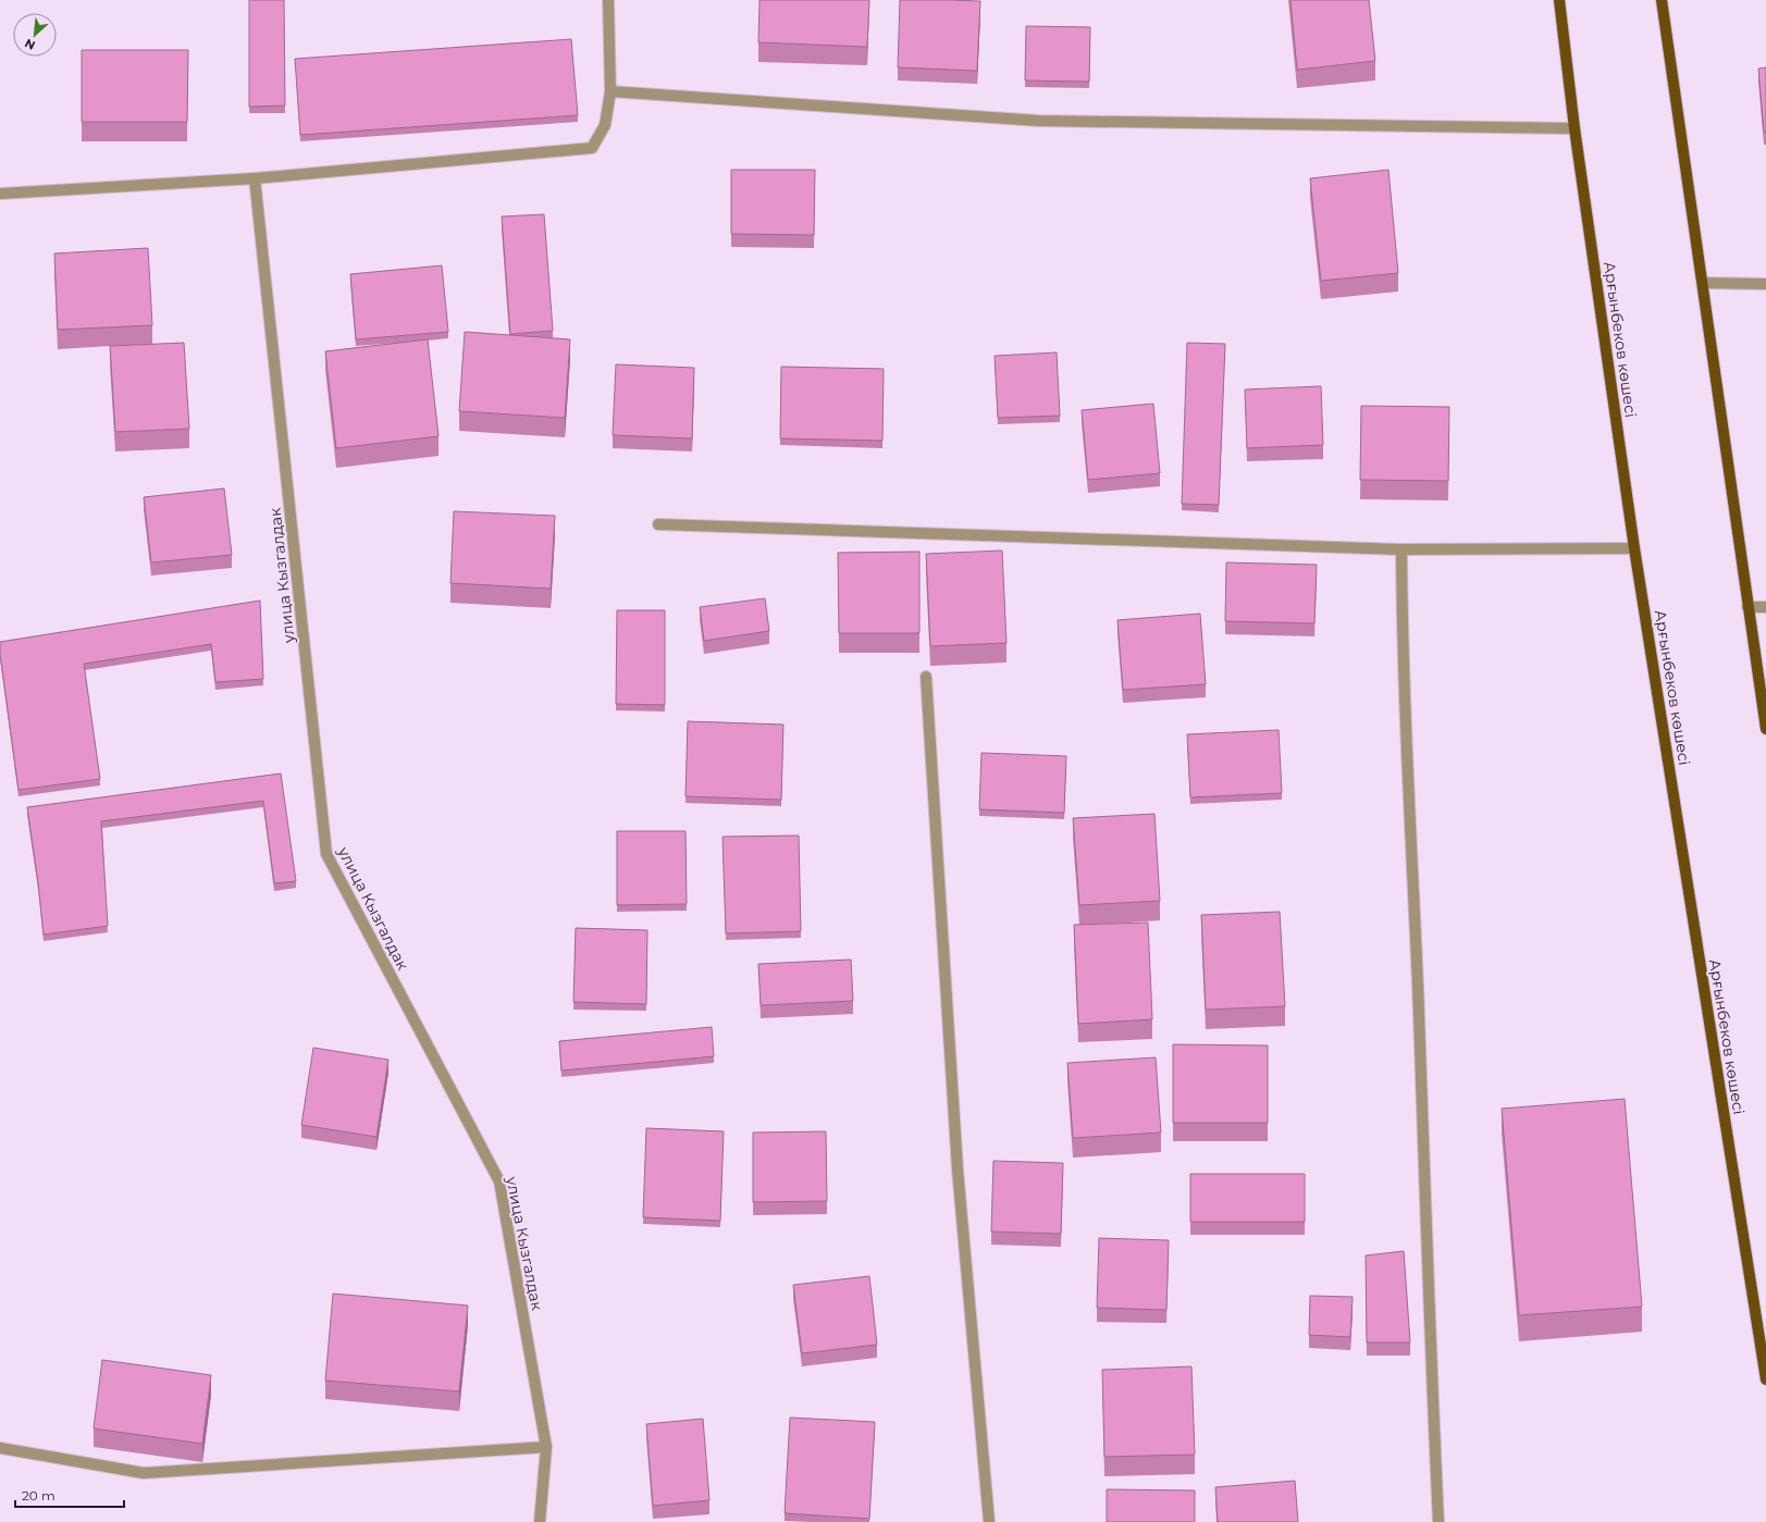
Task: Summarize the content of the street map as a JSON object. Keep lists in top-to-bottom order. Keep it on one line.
{"streets":{"main road":["Арғынбеков көшесі"],"street":["улица Кызгалдак"]},"scale_bar":"20 m","north":"bottom left"}
